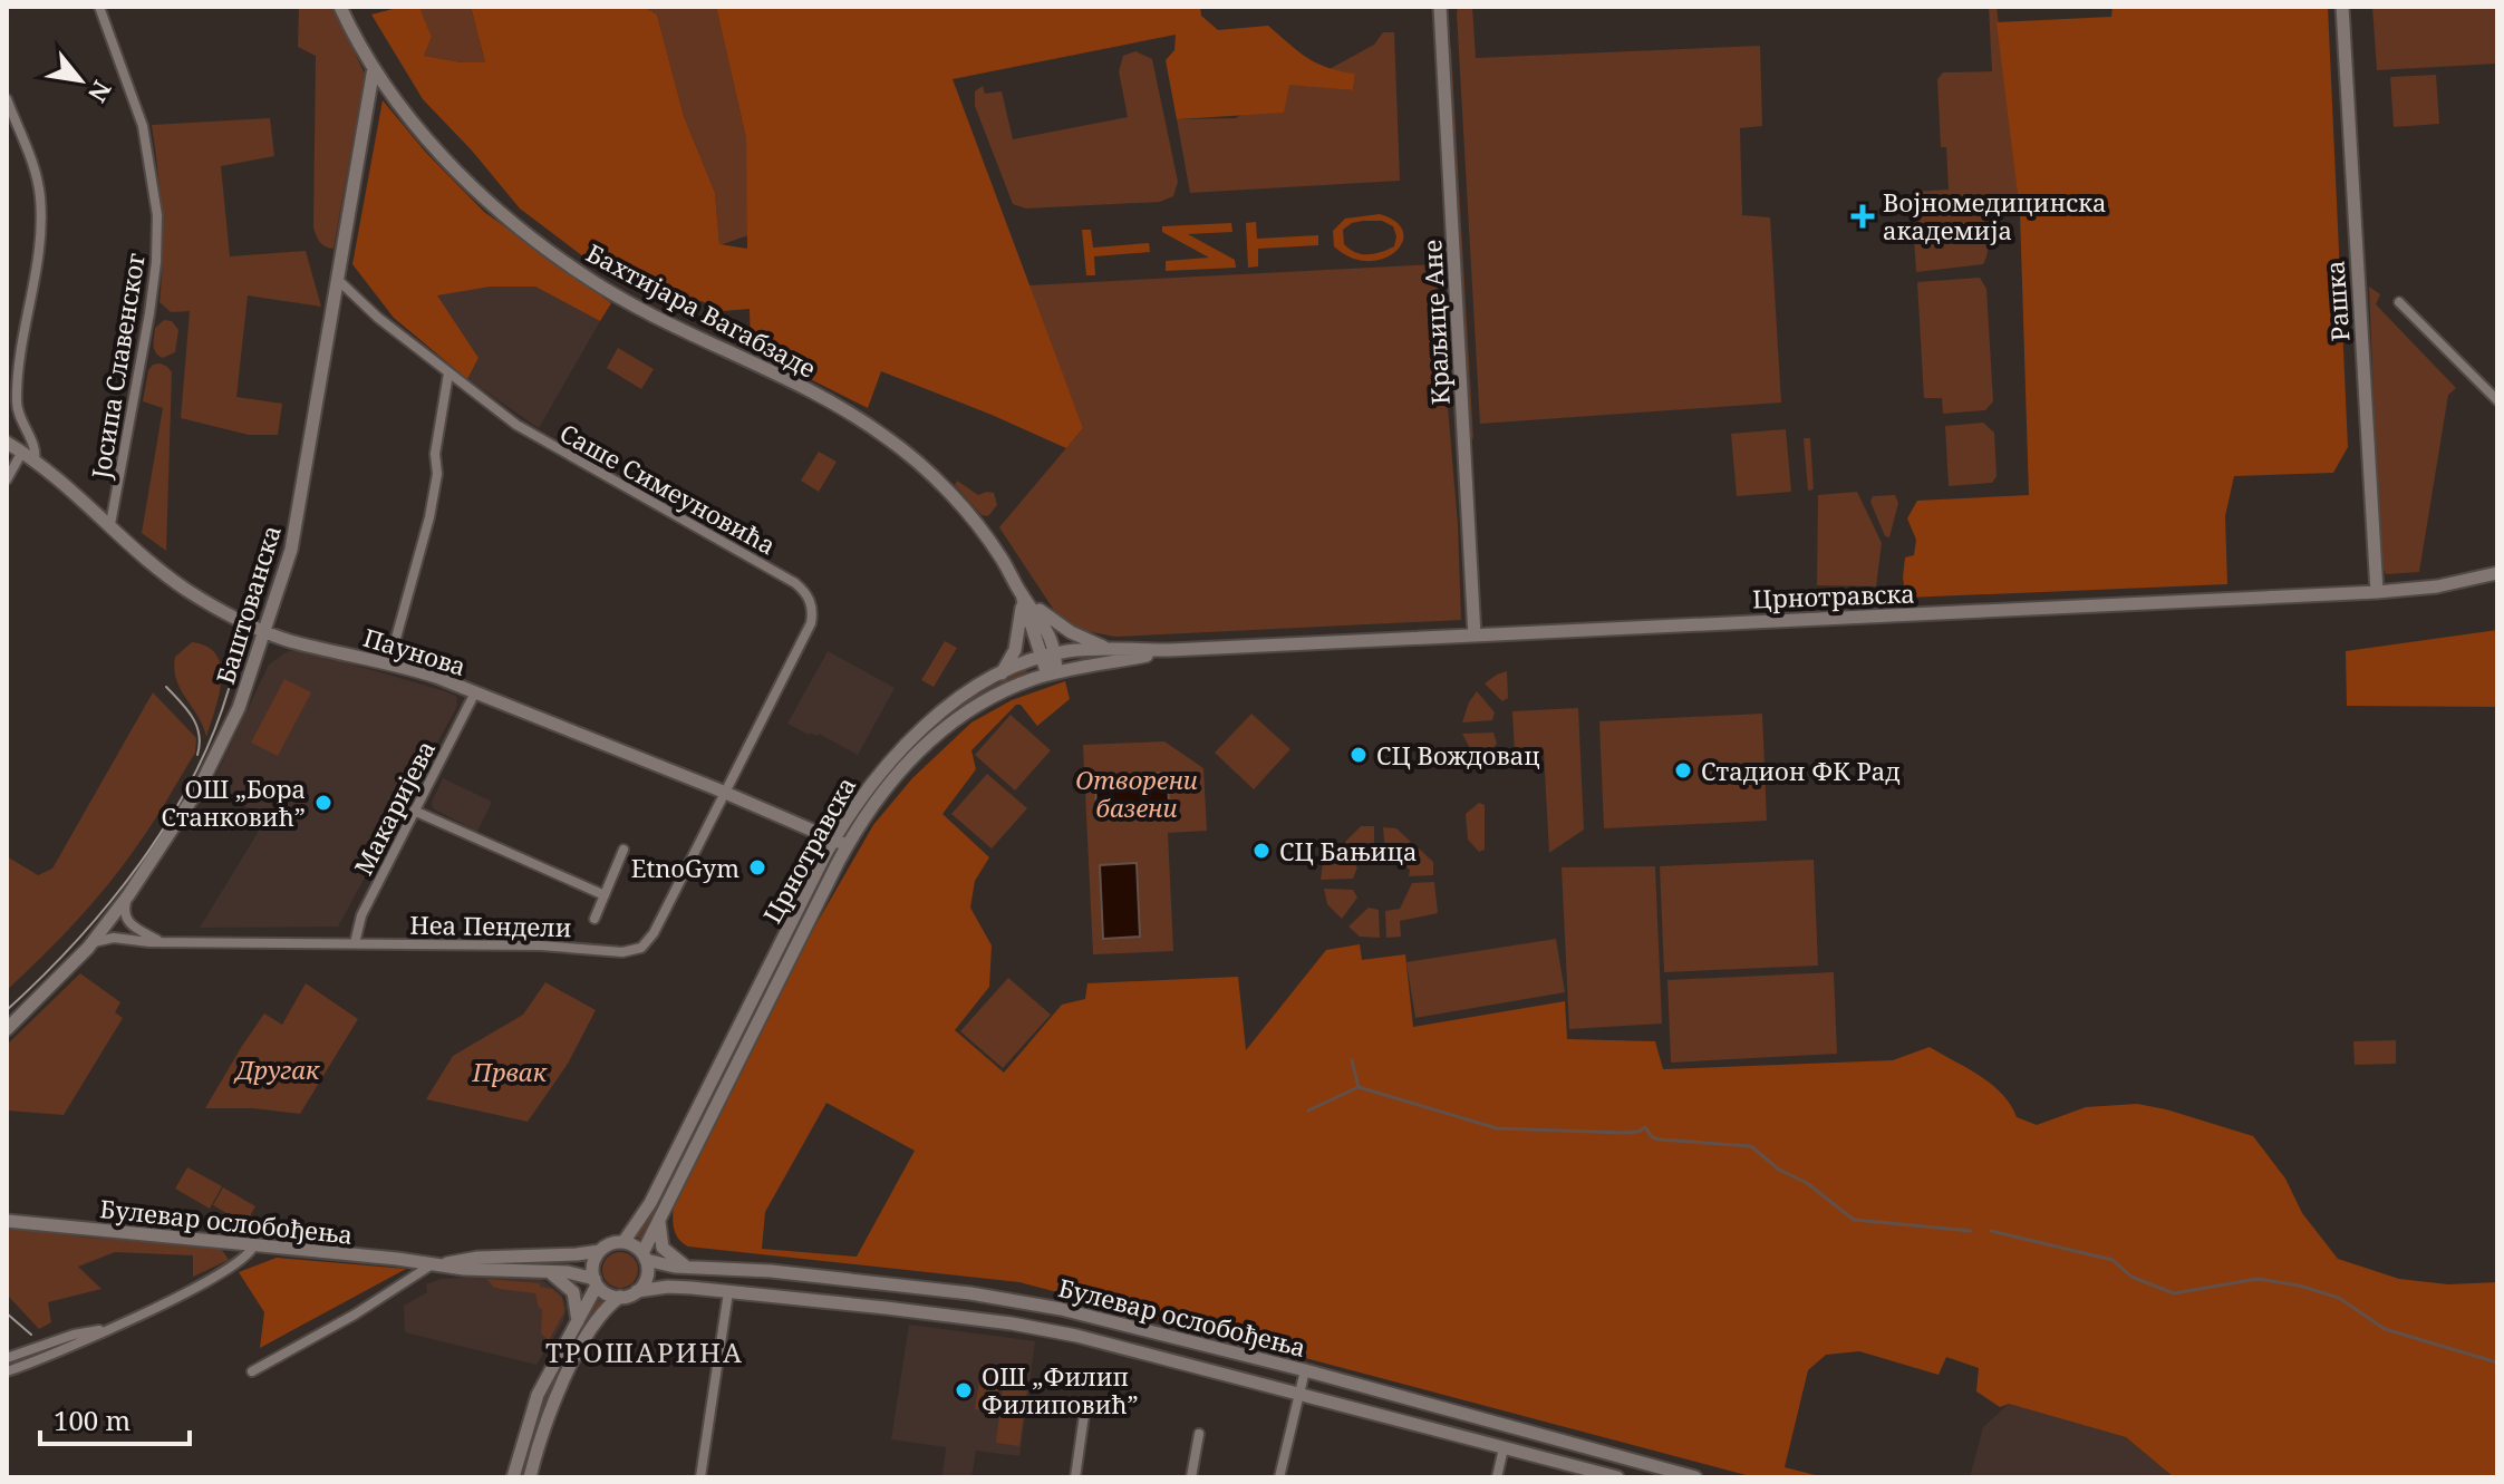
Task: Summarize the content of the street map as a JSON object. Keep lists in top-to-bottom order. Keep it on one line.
{"streets":{"main road":["Рашка","Бахтијара Вагабзаде","Краљице Ане","Црнотравска","Баштованска","Паунова","Булевар ослобођења"],"street":["Јосипа Славенског","Саше Симеуновића","Макаријева","Неа Пендели"]},"crossings":[["Рашка","Црнотравска"],["Бахтијара Вагабзаде","Црнотравска"],["Бахтијара Вагабзаде","Баштованска"],["Краљице Ане","Црнотравска"],["Јосипа Славенског","Паунова"],["Саше Симеуновића","Баштованска"],["Саше Симеуновића","Паунова"],["Саше Симеуновића","Неа Пендели"],["Црнотравска","Паунова"],["Црнотравска","Булевар ослобођења"],["Баштованска","Паунова"],["Баштованска","Неа Пендели"],["Паунова","Макаријева"],["Паунова","Неа Пендели"],["Макаријева","Неа Пендели"]],"districts":["ТРОШАРИНА"],"parks":["Отворени базени","Другак","Првак"],"places":{"health":["Војномедицинска академија"],"other":["СЦ Вождовац","Стадион ФК Рад","ОШ „Бора Станковић”","СЦ Бањица","EtnoGym","ОШ „Филип Филиповић”"]},"scale_bar":"100 m","north":"bottom right"}
